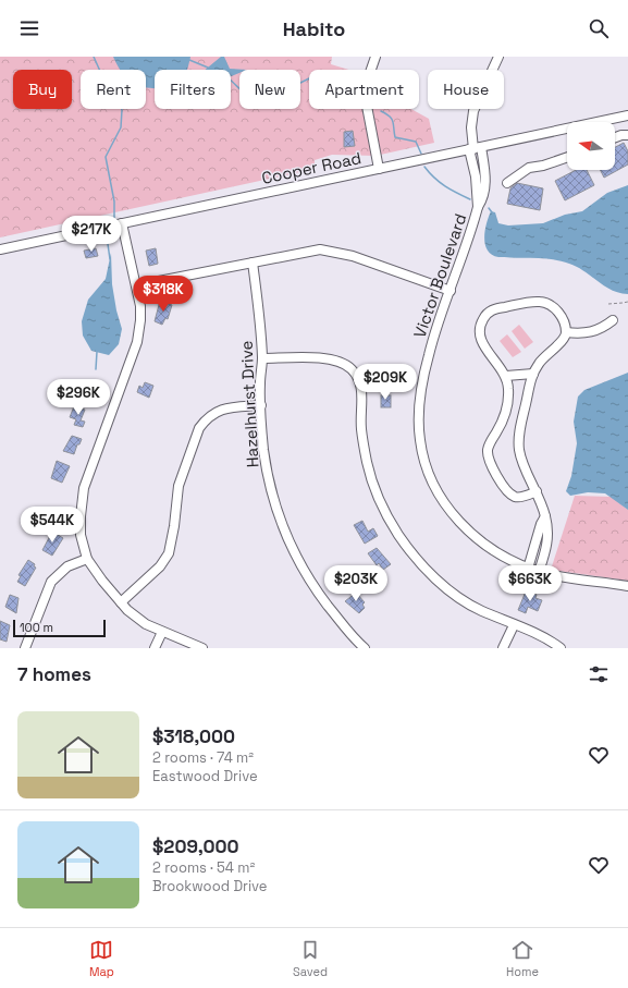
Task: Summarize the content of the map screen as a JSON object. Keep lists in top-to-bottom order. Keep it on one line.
{"streets":{"street":["Cooper Road","Victor Boulevard","Hazelhurst Drive"]},"crossings":[["Cooper Road","Victor Boulevard"]],"scale_bar":"100 m","north":"left","page":{"header":"Habito","chip":["Buy","Rent","Filters","New","Apartment","House"],"price":["$217K","$318K","$209K","$296K","$544K","$203K","$663K"],"scale":"100 m","heading":"7 homes","list":[{"name":"$318,000","note":"2 rooms · 74 m² · Eastwood Drive"},{"name":"$209,000","note":"2 rooms · 54 m² · Brookwood Drive"}],"tabs":["Map","Saved","Home"]}}
